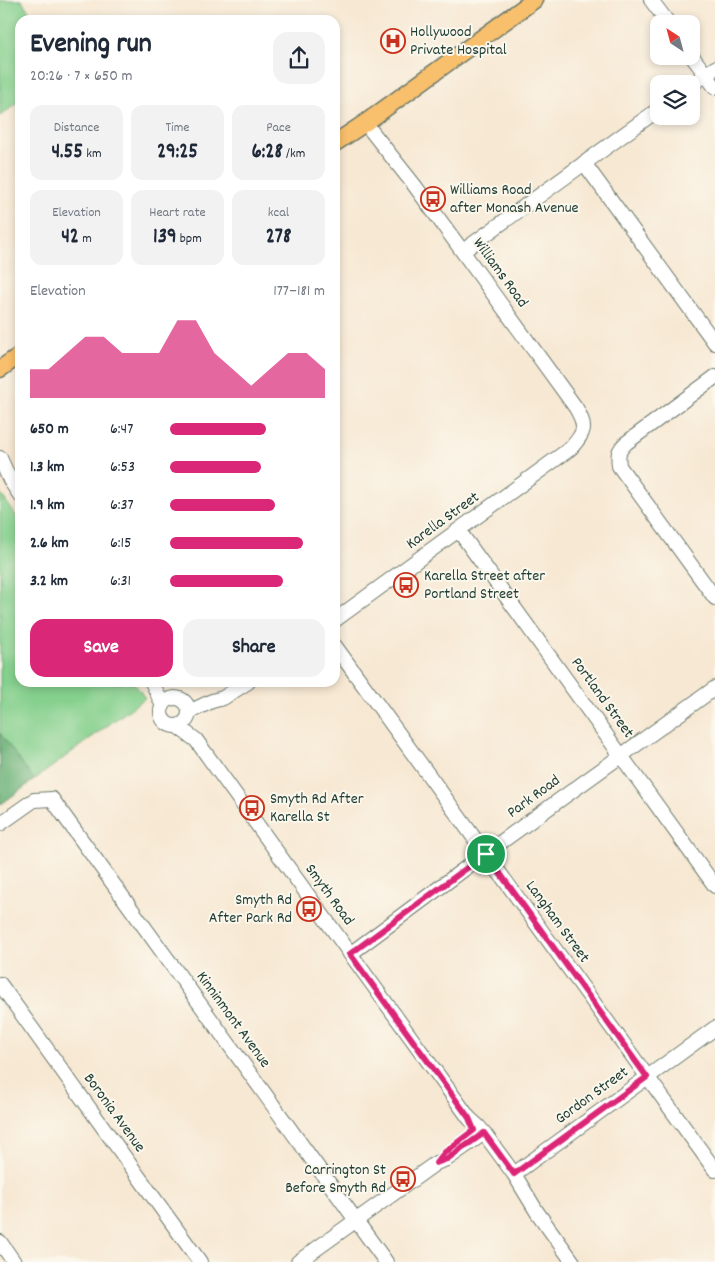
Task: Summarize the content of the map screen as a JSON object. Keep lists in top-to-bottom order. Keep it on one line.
{"streets":{"street":["Williams Road","Karella Street","Portland Street","Park Road","Smyth Road","Langham Street","Kinninmont Avenue","Gordon Street","Boronia Avenue"]},"crossings":[["Williams Road","Karella Street"],["Karella Street","Portland Street"],["Portland Street","Park Road"],["Park Road","Smyth Road"],["Park Road","Langham Street"],["Smyth Road","Gordon Street"],["Langham Street","Gordon Street"]],"places":{"hospital":["Hollywood Private Hospital"],"bus stop":["Williams Road after Monash Avenue","Karella Street after Portland Street","Smyth Rd After Karella St","Smyth Rd After Park Rd","Carrington St Before Smyth Rd"]},"north":"top left","page":{"heading":["Evening run","20:26 · 7 × 650 m"],"stats":[["Distance","4.55 km"],["Time","29:25"],["Pace","6:28 /km"],["Elevation","42 m"],["Heart rate","139 bpm"],["kcal","278"]],"chart":["Elevation","177–181 m"],"list":[{"name":"650 m","note":"6:47"},{"name":"1.3 km","note":"6:53"},{"name":"1.9 km","note":"6:37"},{"name":"2.6 km","note":"6:15"},{"name":"3.2 km","note":"6:31"}],"buttons":["Save","Share"]}}
